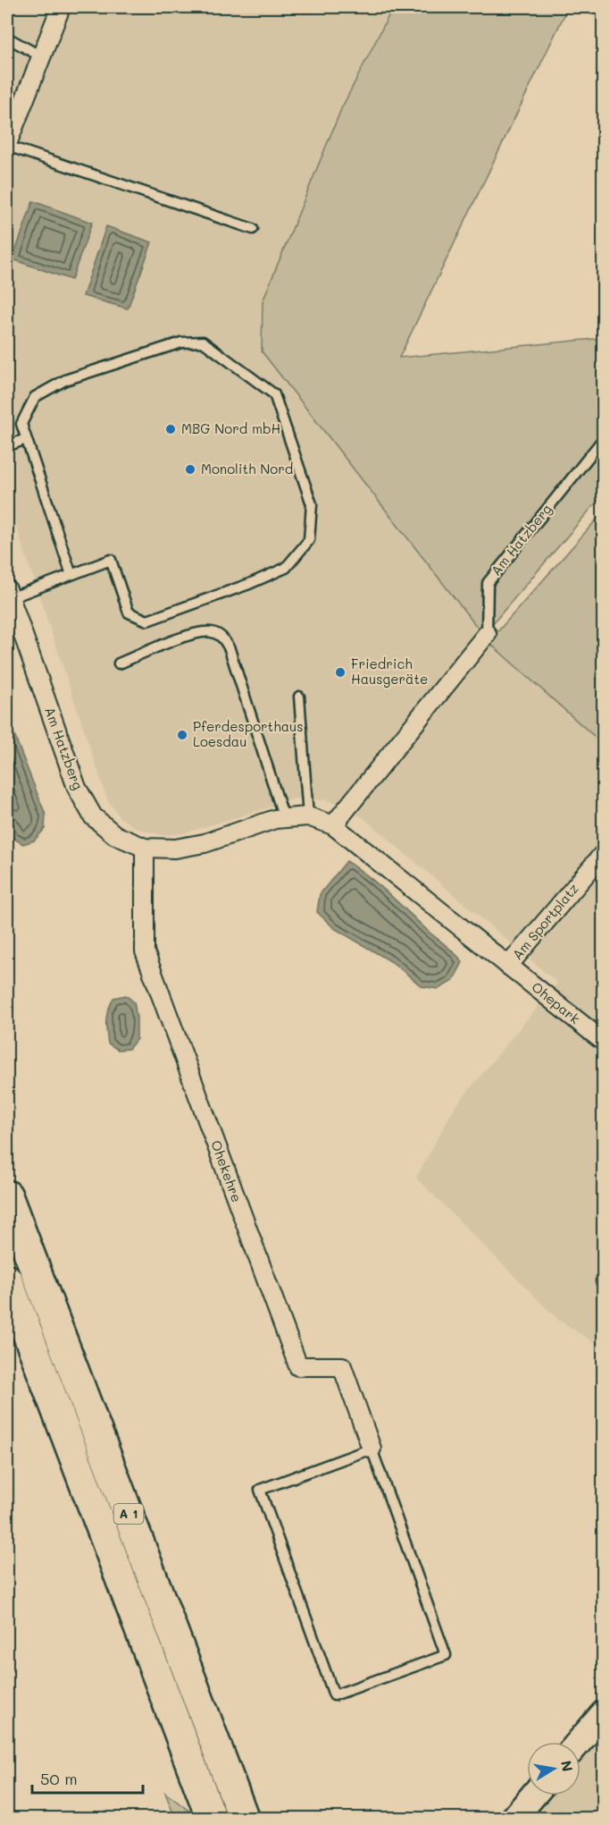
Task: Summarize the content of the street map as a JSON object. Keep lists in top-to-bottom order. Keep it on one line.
{"streets":{"highway":["A 1"],"street":["Am Hatzberg","Am Sportplatz","Ohepark","Ohekehre"]},"crossings":[["Am Hatzberg","Am Sportplatz"],["Am Hatzberg","Ohepark"],["Am Hatzberg","Ohekehre"],["Am Sportplatz","Ohepark"]],"places":["MBG Nord mbH","Monolith Nord","Friedrich Hausgeräte","Pferdesporthaus Loesdau"],"scale_bar":"50 m","north":"right"}
